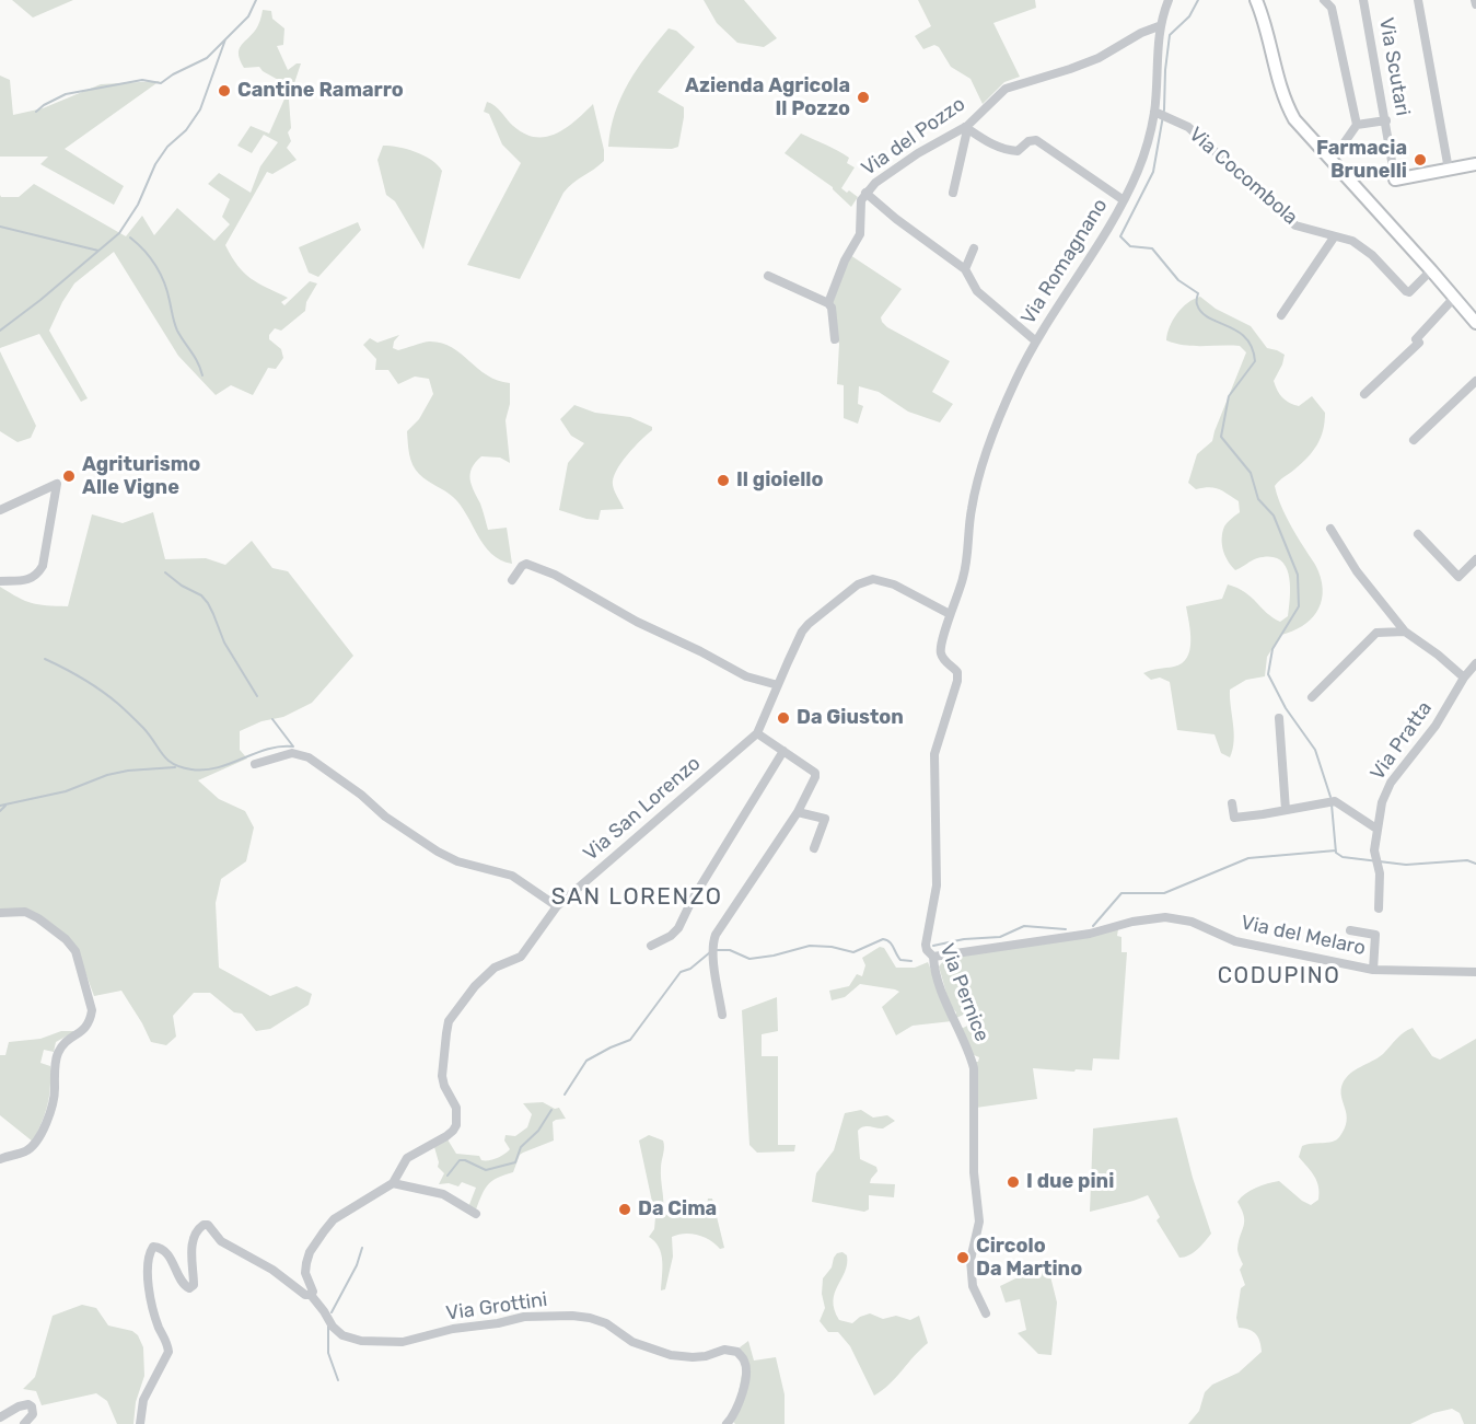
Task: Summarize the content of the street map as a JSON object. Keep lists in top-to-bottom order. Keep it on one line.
{"streets":{"street":["Via Scutari","Via del Pozzo","Via Cocombola","Via Romagnano","Via Pratta","Via San Lorenzo","Via del Melaro","Via Pernice","Via Grottini"]},"crossings":[["Via del Pozzo","Via Romagnano"],["Via Cocombola","Via Romagnano"],["Via Romagnano","Via San Lorenzo"],["Via Romagnano","Via Pernice"],["Via San Lorenzo","Via Pernice"],["Via San Lorenzo","Via Grottini"],["Via del Melaro","Via Pernice"]],"districts":["SAN LORENZO","CODUPINO"],"places":["Cantine Ramarro","Azienda Agricola Il Pozzo","Farmacia Brunelli","Agriturismo Alle Vigne","Il gioiello","Da Giuston","I due pini","Da Cima","Circolo Da Martino"]}
